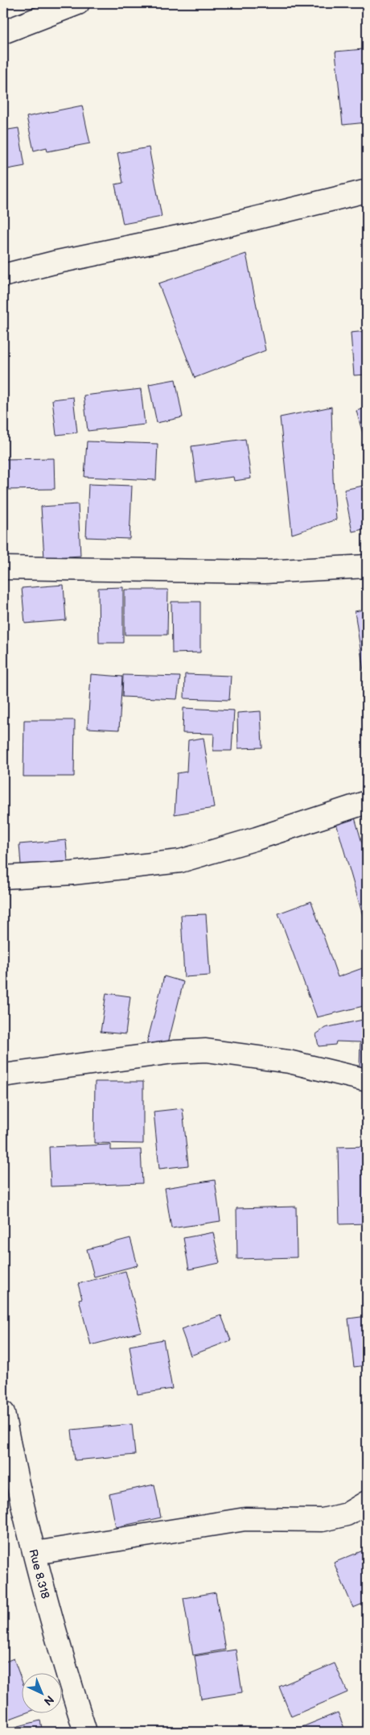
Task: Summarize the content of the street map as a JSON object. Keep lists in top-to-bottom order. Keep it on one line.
{"streets":{"street":["Rue 8.318"]},"north":"bottom right"}
